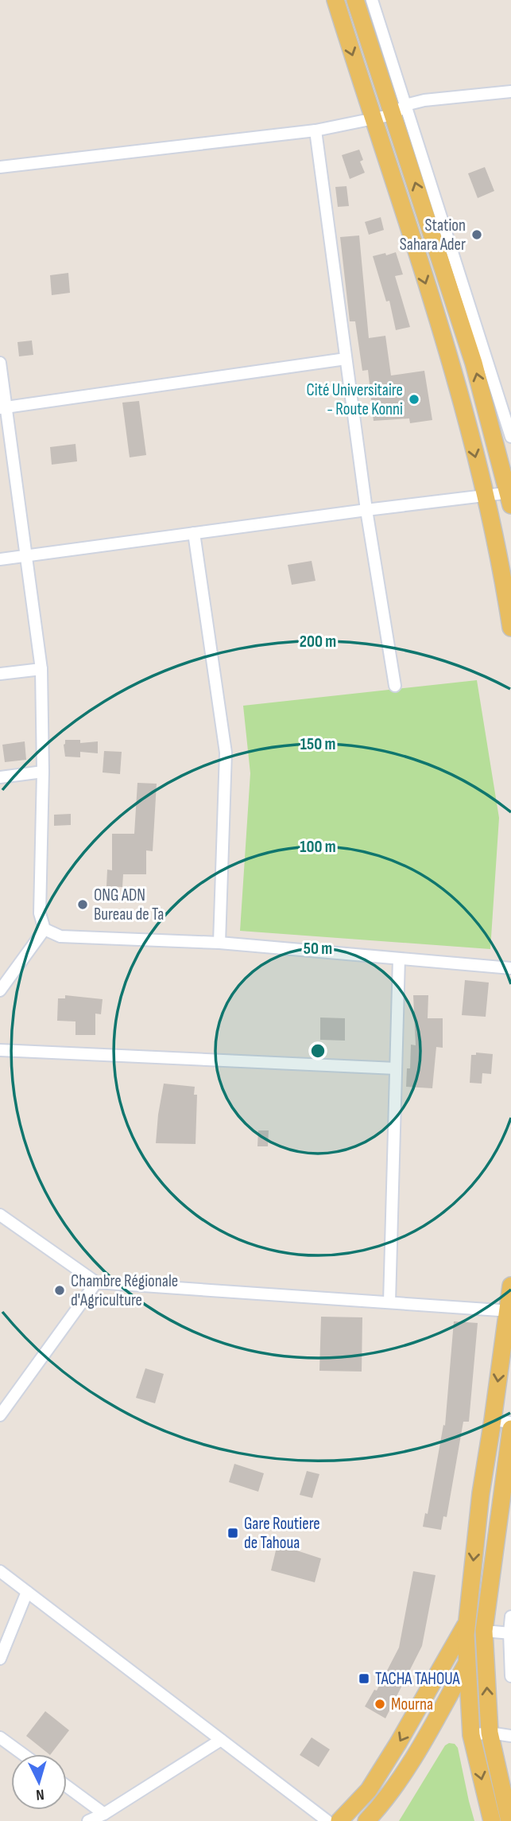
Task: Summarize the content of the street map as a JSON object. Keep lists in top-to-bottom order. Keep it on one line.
{"places":{"other":["Station Sahara Ader","Cité Universitaire - Route Konni","ONG ADN Bureau de Ta","Chambre Régionale d'Agriculture","Mourna"],"transit":["Gare Routiere de Tahoua","TACHA TAHOUA"]},"north":"bottom","rings":["200 m","150 m","100 m","50 m"]}
